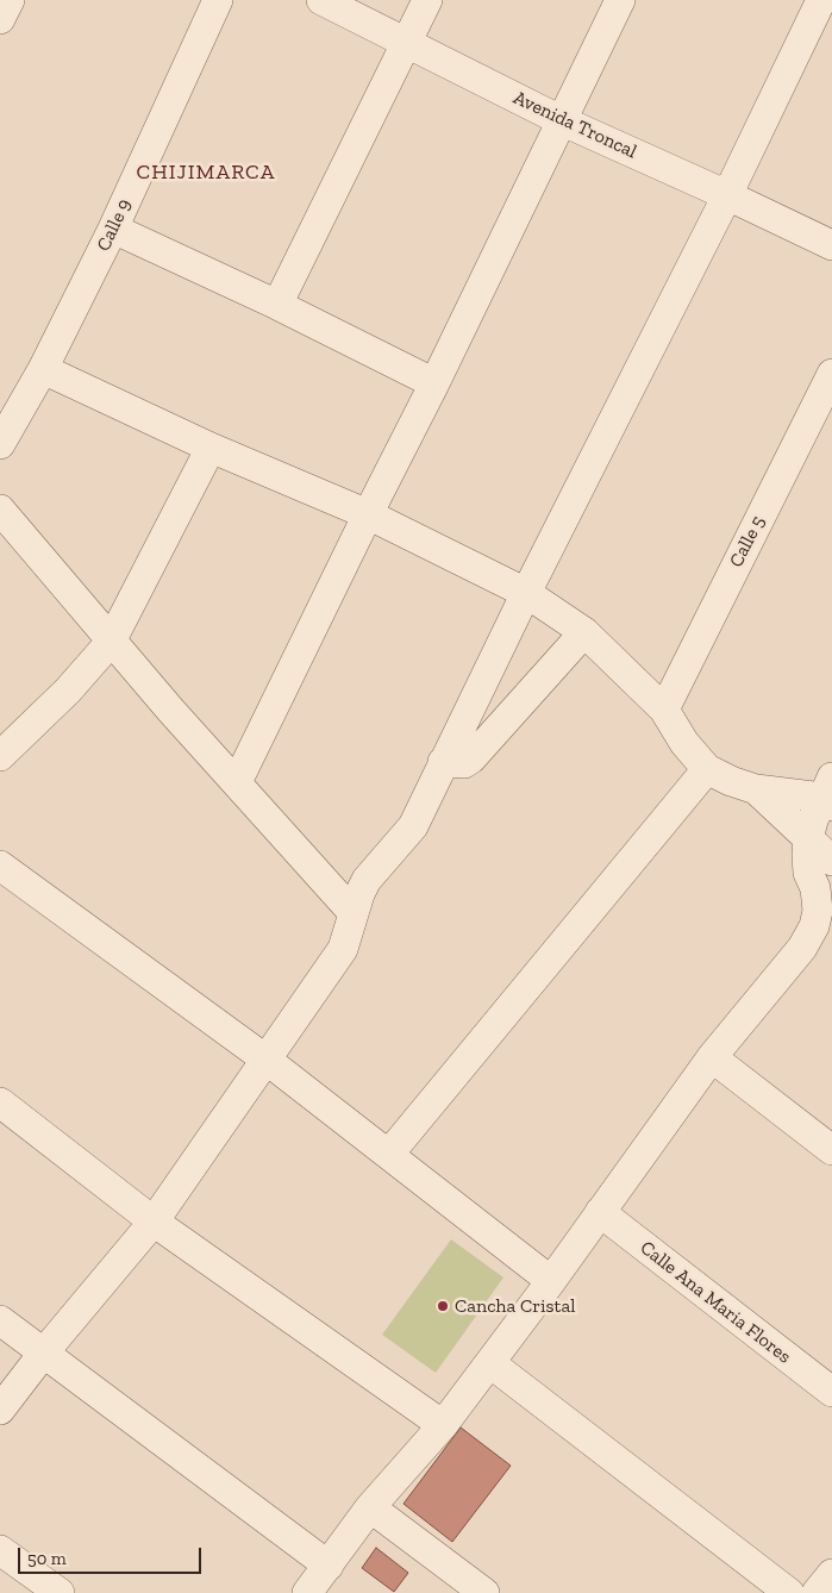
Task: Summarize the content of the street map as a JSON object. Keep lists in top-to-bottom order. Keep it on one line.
{"streets":{"street":["Avenida Troncal","Calle 9","Calle 5","Calle Ana Maria Flores"]},"districts":["CHIJIMARCA"],"places":["Cancha Cristal"],"scale_bar":"50 m"}
